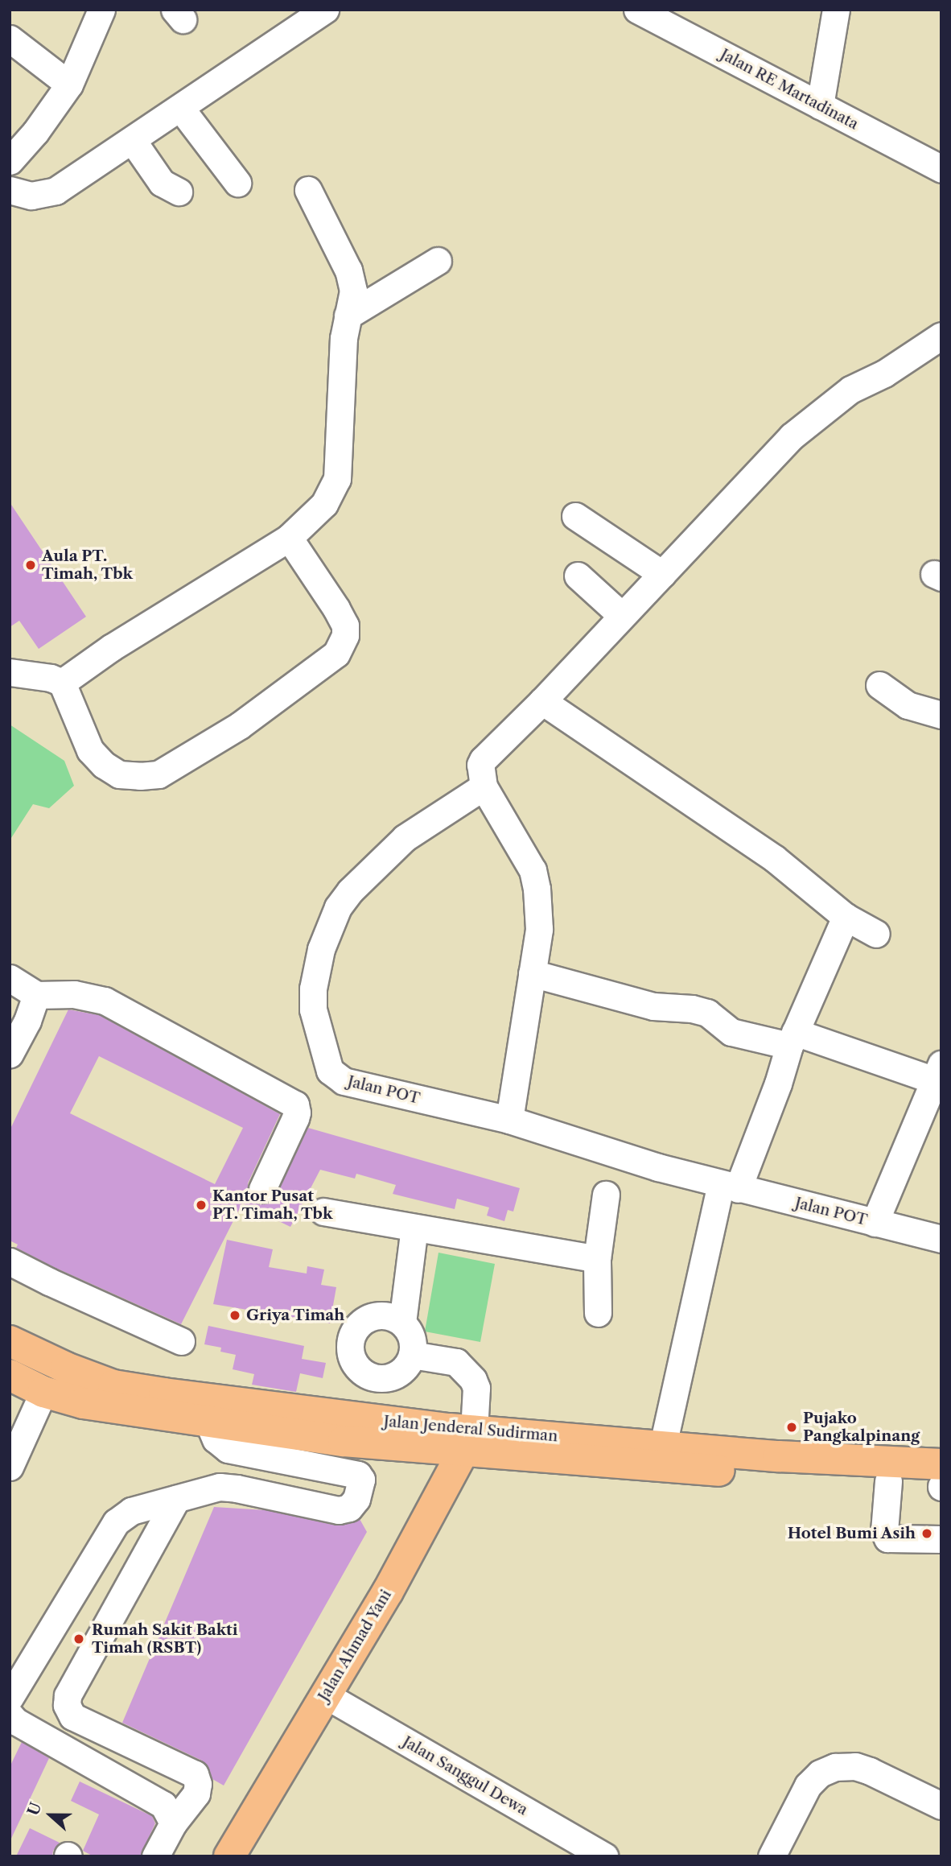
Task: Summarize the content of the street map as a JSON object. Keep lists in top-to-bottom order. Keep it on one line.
{"streets":{"main road":["Jalan Jenderal Sudirman","Jalan Ahmad Yani"],"street":["Jalan RE Martadinata","Jalan POT","Jalan Sanggul Dewa"]},"crossings":[["Jalan Jenderal Sudirman","Jalan Ahmad Yani"],["Jalan Ahmad Yani","Jalan Sanggul Dewa"]],"places":["Aula PT. Timah, Tbk","Kantor Pusat PT. Timah, Tbk","Griya Timah","Pujako Pangkalpinang","Hotel Bumi Asih","Rumah Sakit Bakti Timah (RSBT)"],"north":"left"}
